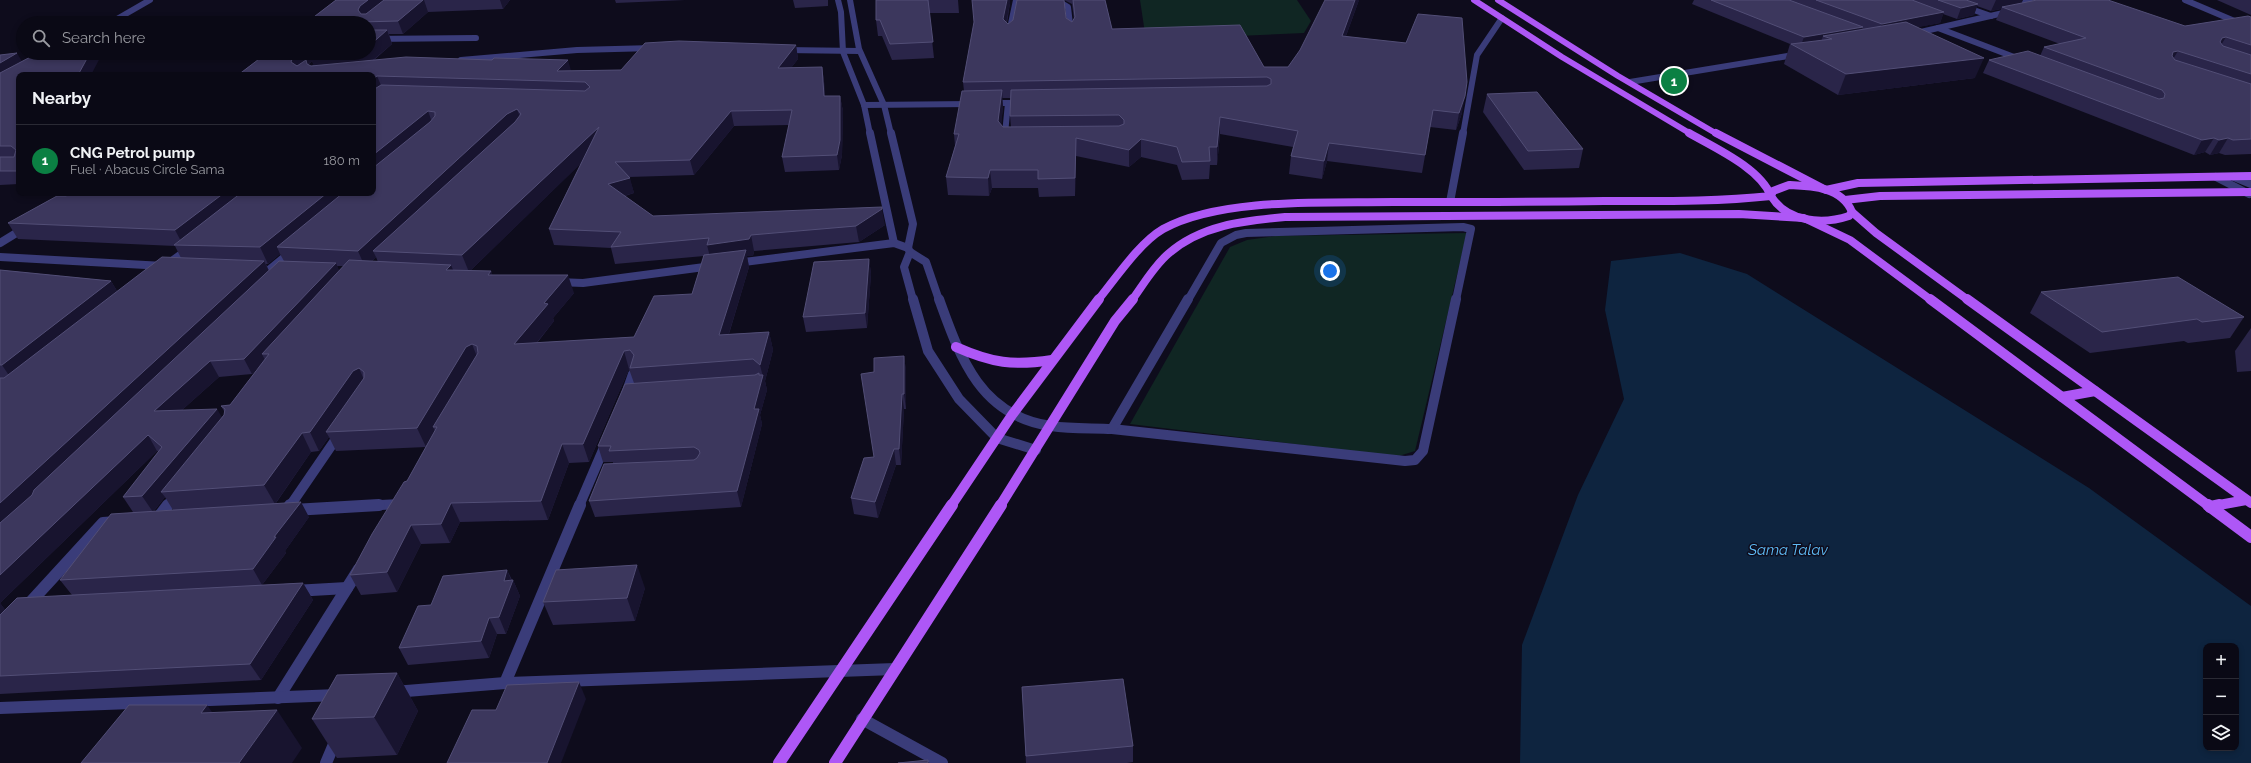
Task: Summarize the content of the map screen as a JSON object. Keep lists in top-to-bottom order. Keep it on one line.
{"water":["Sama Talav"],"page":{"search":"Search here","pins":"1","heading":"Nearby","list":[{"mark":"1","name":"CNG Petrol pump","note":"Fuel · Abacus Circle Sama","value":"180 m"}],"map_buttons":["+","−"]}}
